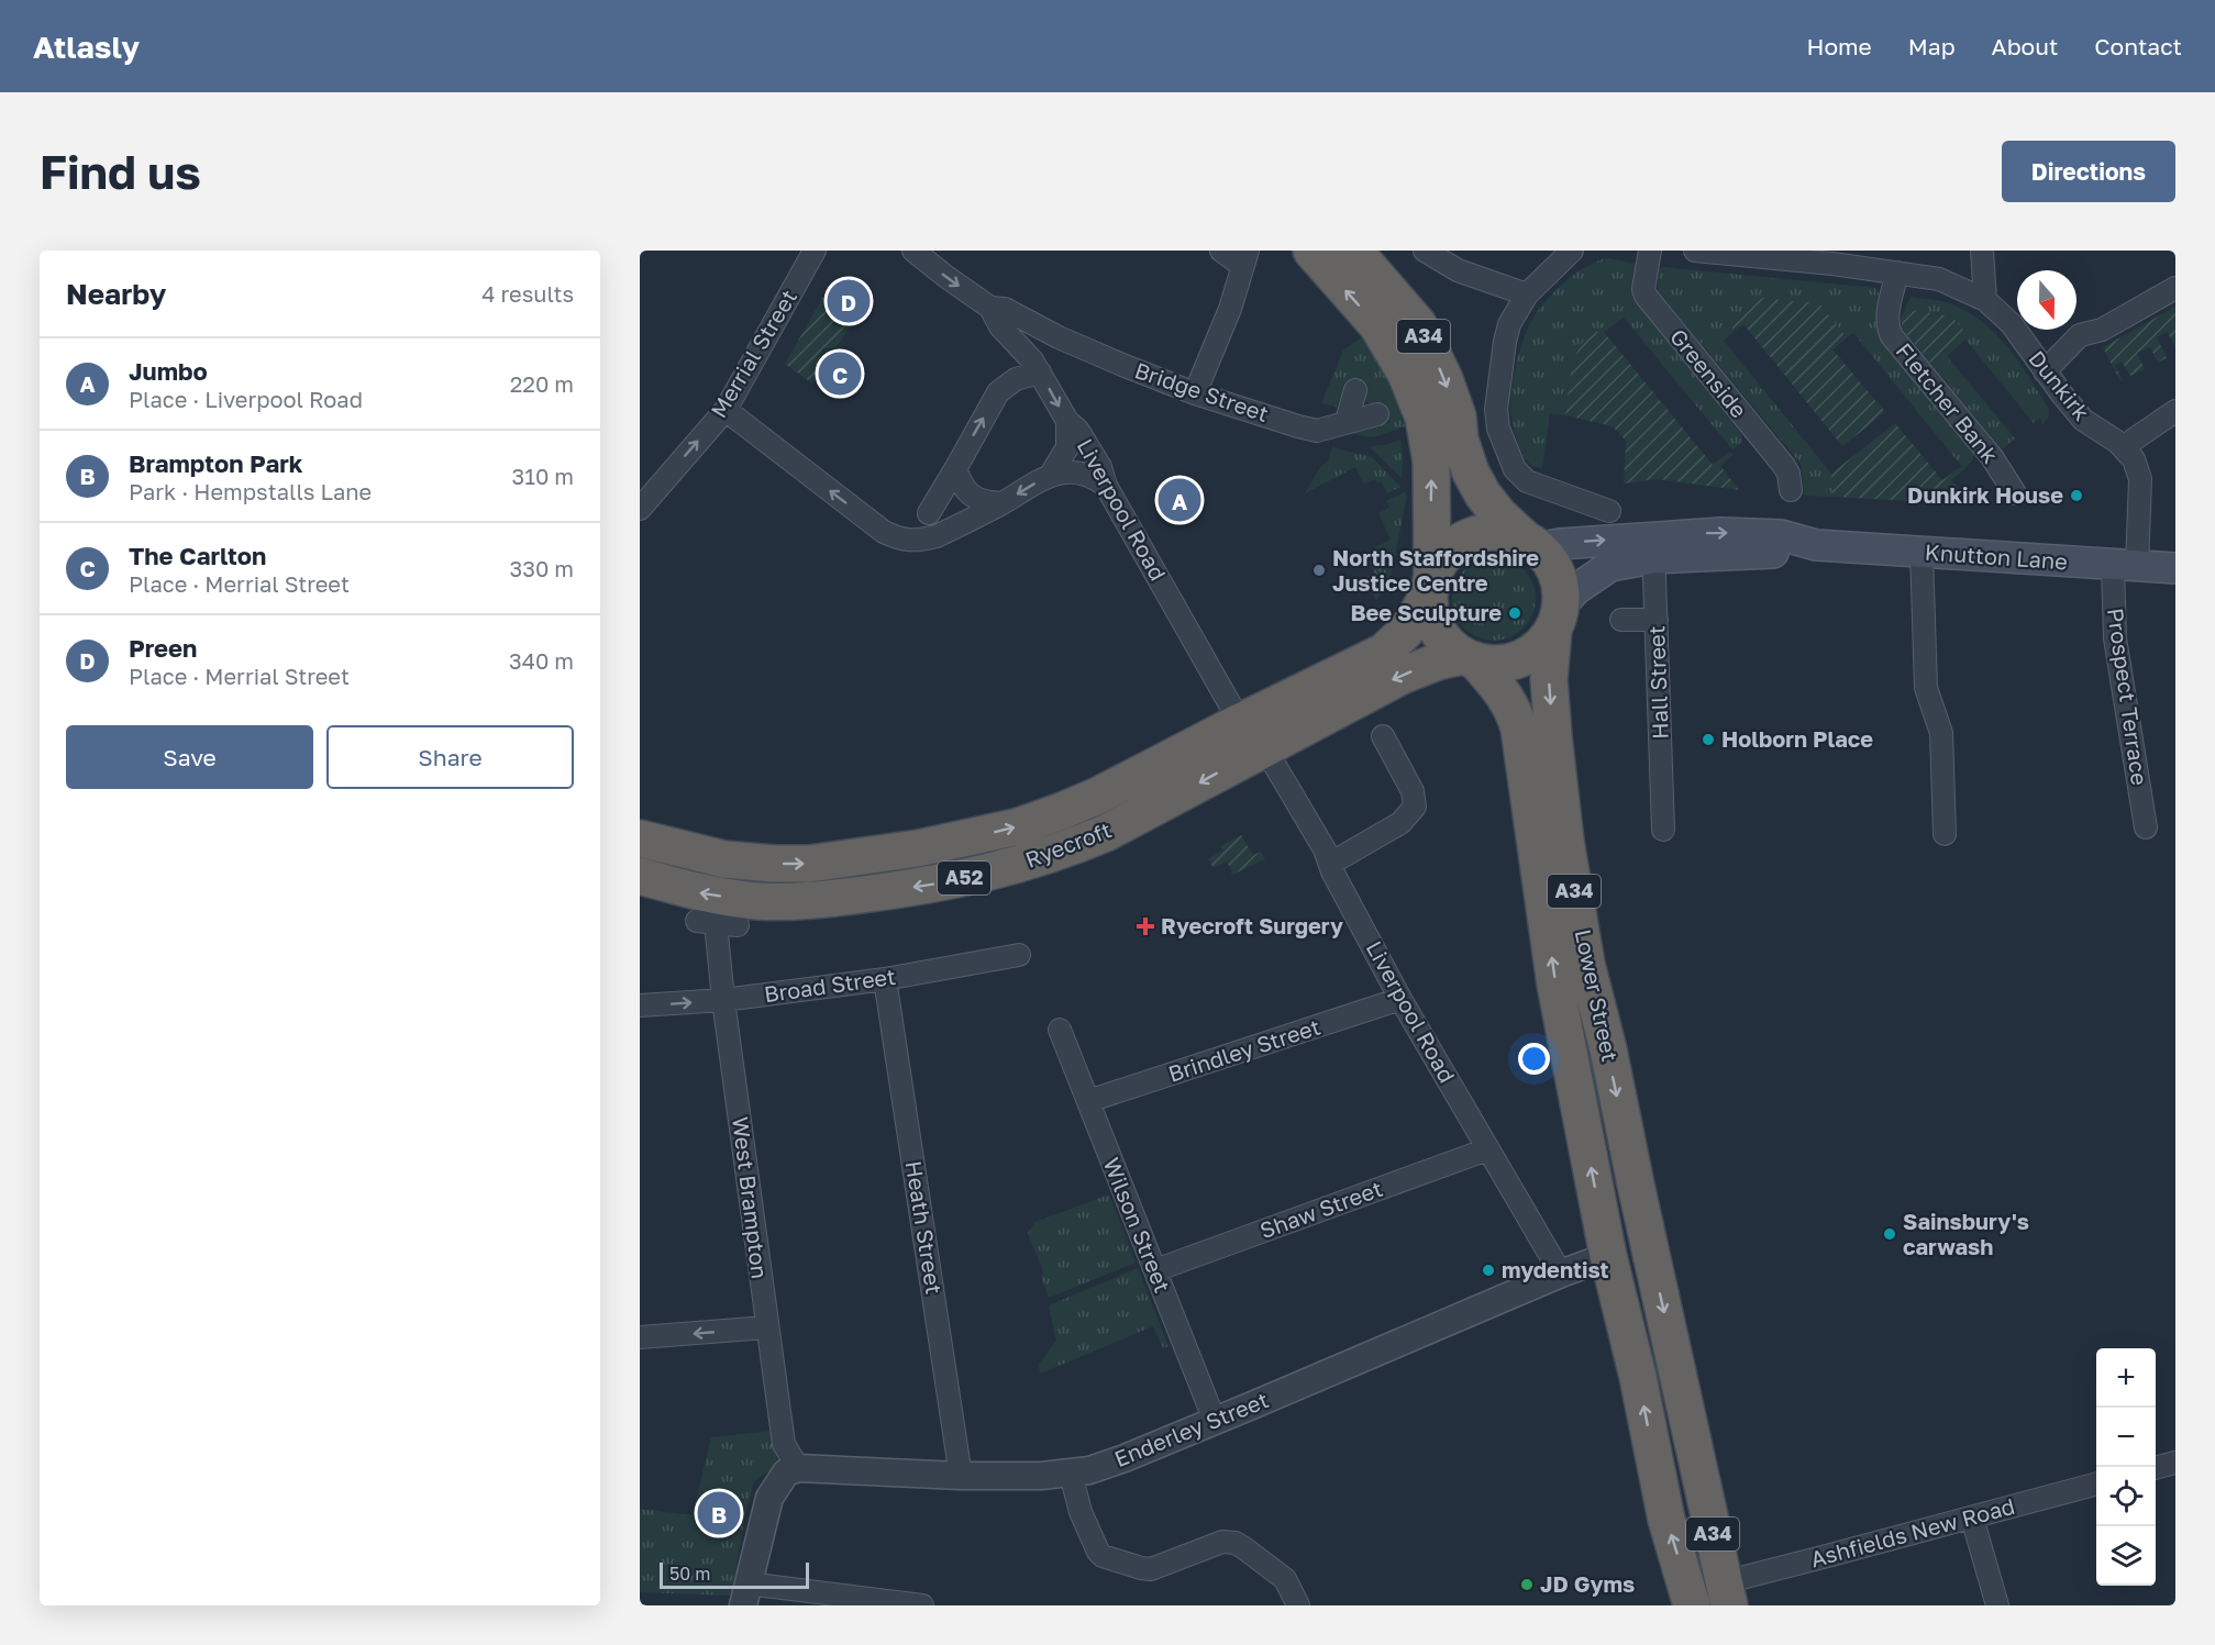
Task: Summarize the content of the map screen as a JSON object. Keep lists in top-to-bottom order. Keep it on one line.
{"streets":{"highway":["A34","Ryecroft","A52","Lower Street"],"main road":["Knutton Lane"],"street":["Merrial Street","Greenside","Dunkirk","Bridge Street","Fletcher Bank","Liverpool Road","Hall Street","Prospect Terrace","Broad Street","Brindley Street","West Brampton","Shaw Street","Wilson Street","Heath Street","Enderley Street","Ashfields New Road"]},"crossings":[["A34","Knutton Lane"],["A34","Ryecroft"],["A34","Lower Street"],["A34","Enderley Street"],["A34","Ashfields New Road"],["Dunkirk","Fletcher Bank"],["Dunkirk","Knutton Lane"],["Dunkirk","Prospect Terrace"],["Bridge Street","Liverpool Road"],["Liverpool Road","Ryecroft"],["Liverpool Road","Brindley Street"],["Liverpool Road","Shaw Street"],["Liverpool Road","Enderley Street"],["Knutton Lane","Hall Street"],["Knutton Lane","Prospect Terrace"],["Knutton Lane","Ryecroft"],["Knutton Lane","Lower Street"],["Ryecroft","Lower Street"],["Broad Street","West Brampton"],["Broad Street","Heath Street"],["Lower Street","Enderley Street"],["Brindley Street","Wilson Street"],["West Brampton","Enderley Street"],["Shaw Street","Wilson Street"],["Wilson Street","Enderley Street"],["Heath Street","Enderley Street"]],"one_way":["Merrial Street"],"places":{"other":["Dunkirk House","North Staffordshire Justice Centre","Bee Sculpture","Holborn Place","Sainsbury's carwash","mydentist","JD Gyms"],"health":["Ryecroft Surgery"]},"scale_bar":"50 m","north":"bottom","page":{"header":"Atlasly","nav":["Home","Map","About","Contact"],"buttons":["Directions",["Save","Share"]],"title":"Find us","heading":["Nearby","4 results"],"pins":["D","C","A","B"],"list":[{"mark":"A","name":"Jumbo","note":"Place · Liverpool Road","value":"220 m"},{"mark":"B","name":"Brampton Park","note":"Park · Hempstalls Lane","value":"310 m"},{"mark":"C","name":"The Carlton","note":"Place · Merrial Street","value":"330 m"},{"mark":"D","name":"Preen","note":"Place · Merrial Street","value":"340 m"}],"map_buttons":["+","−"],"scale":"50 m"}}
